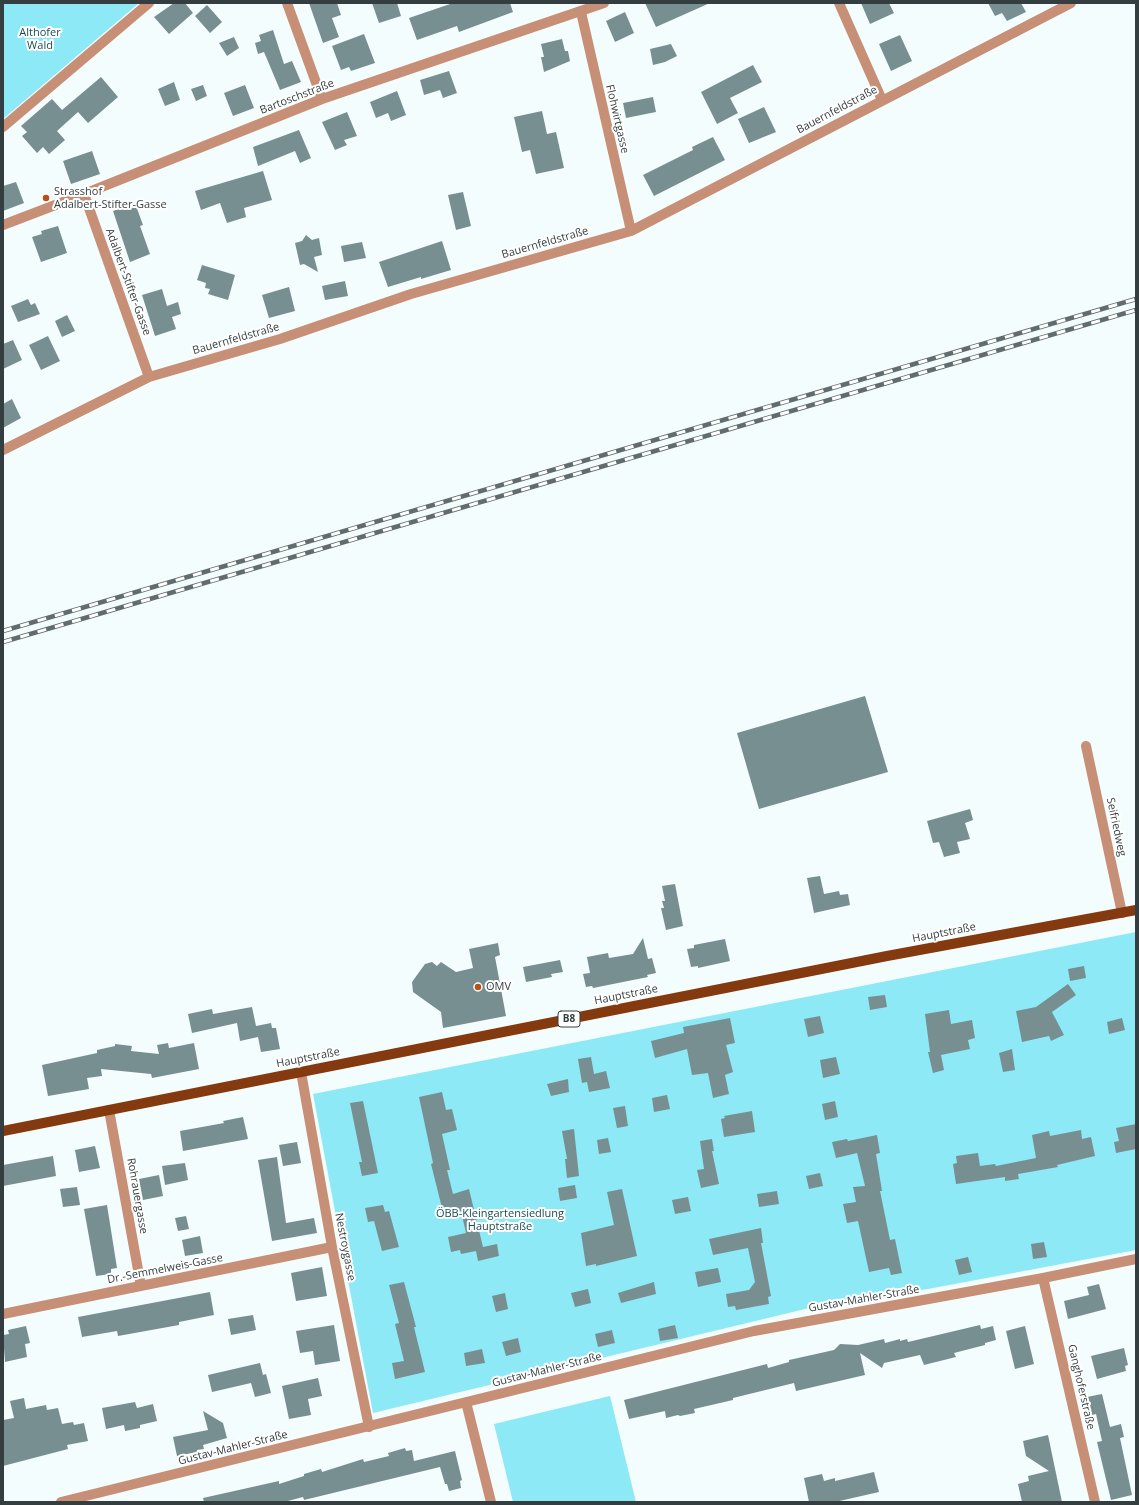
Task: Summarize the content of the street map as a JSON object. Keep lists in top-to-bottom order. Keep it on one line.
{"streets":{"main road":["Hauptstraße","B8"],"street":["Bartoschstraße","Bauernfeldstraße","Flohwirtgasse","Adalbert-Stifter-Gasse","Seifriedweg","Rohrauergasse","Nestroygasse","Dr.-Semmelweis-Gasse","Gustav-Mahler-Straße","Ganghoferstraße"]},"crossings":[["Bartoschstraße","Flohwirtgasse"],["Bartoschstraße","Adalbert-Stifter-Gasse"],["Bauernfeldstraße","Flohwirtgasse"],["Bauernfeldstraße","Adalbert-Stifter-Gasse"],["Seifriedweg","Hauptstraße"],["Hauptstraße","Rohrauergasse"],["Hauptstraße","Nestroygasse"],["Rohrauergasse","Dr.-Semmelweis-Gasse"],["Nestroygasse","Dr.-Semmelweis-Gasse"],["Nestroygasse","Gustav-Mahler-Straße"],["Gustav-Mahler-Straße","Ganghoferstraße"]],"parks":["Althofer Wald","ÖBB-Kleingartensiedlung Hauptstraße"],"places":["Strasshof Adalbert-Stifter-Gasse","OMV"]}
